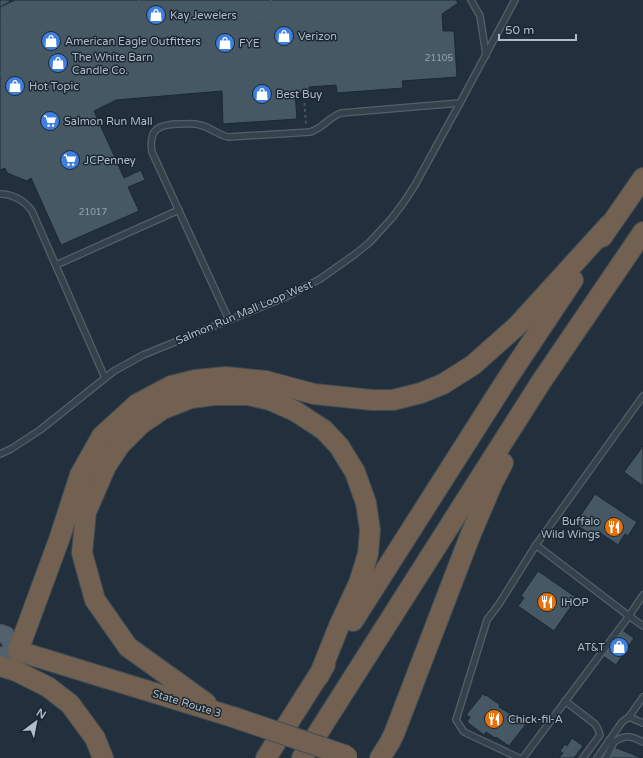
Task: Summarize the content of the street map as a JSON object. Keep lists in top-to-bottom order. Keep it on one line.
{"streets":{"highway":["State Route 3"],"lane":["Salmon Run Mall Loop West"]},"places":{"shop":["Kay Jewelers","Verizon","American Eagle Outfitters","FYE","The White Barn Candle Co.","Hot Topic","Best Buy","AT&T"],"supermarket":["Salmon Run Mall","JCPenney"],"restaurant":["Buffalo Wild Wings","IHOP","Chick-fil-A"]},"house_numbers":["21105","21017"],"scale_bar":"50 m","north":"top right"}
